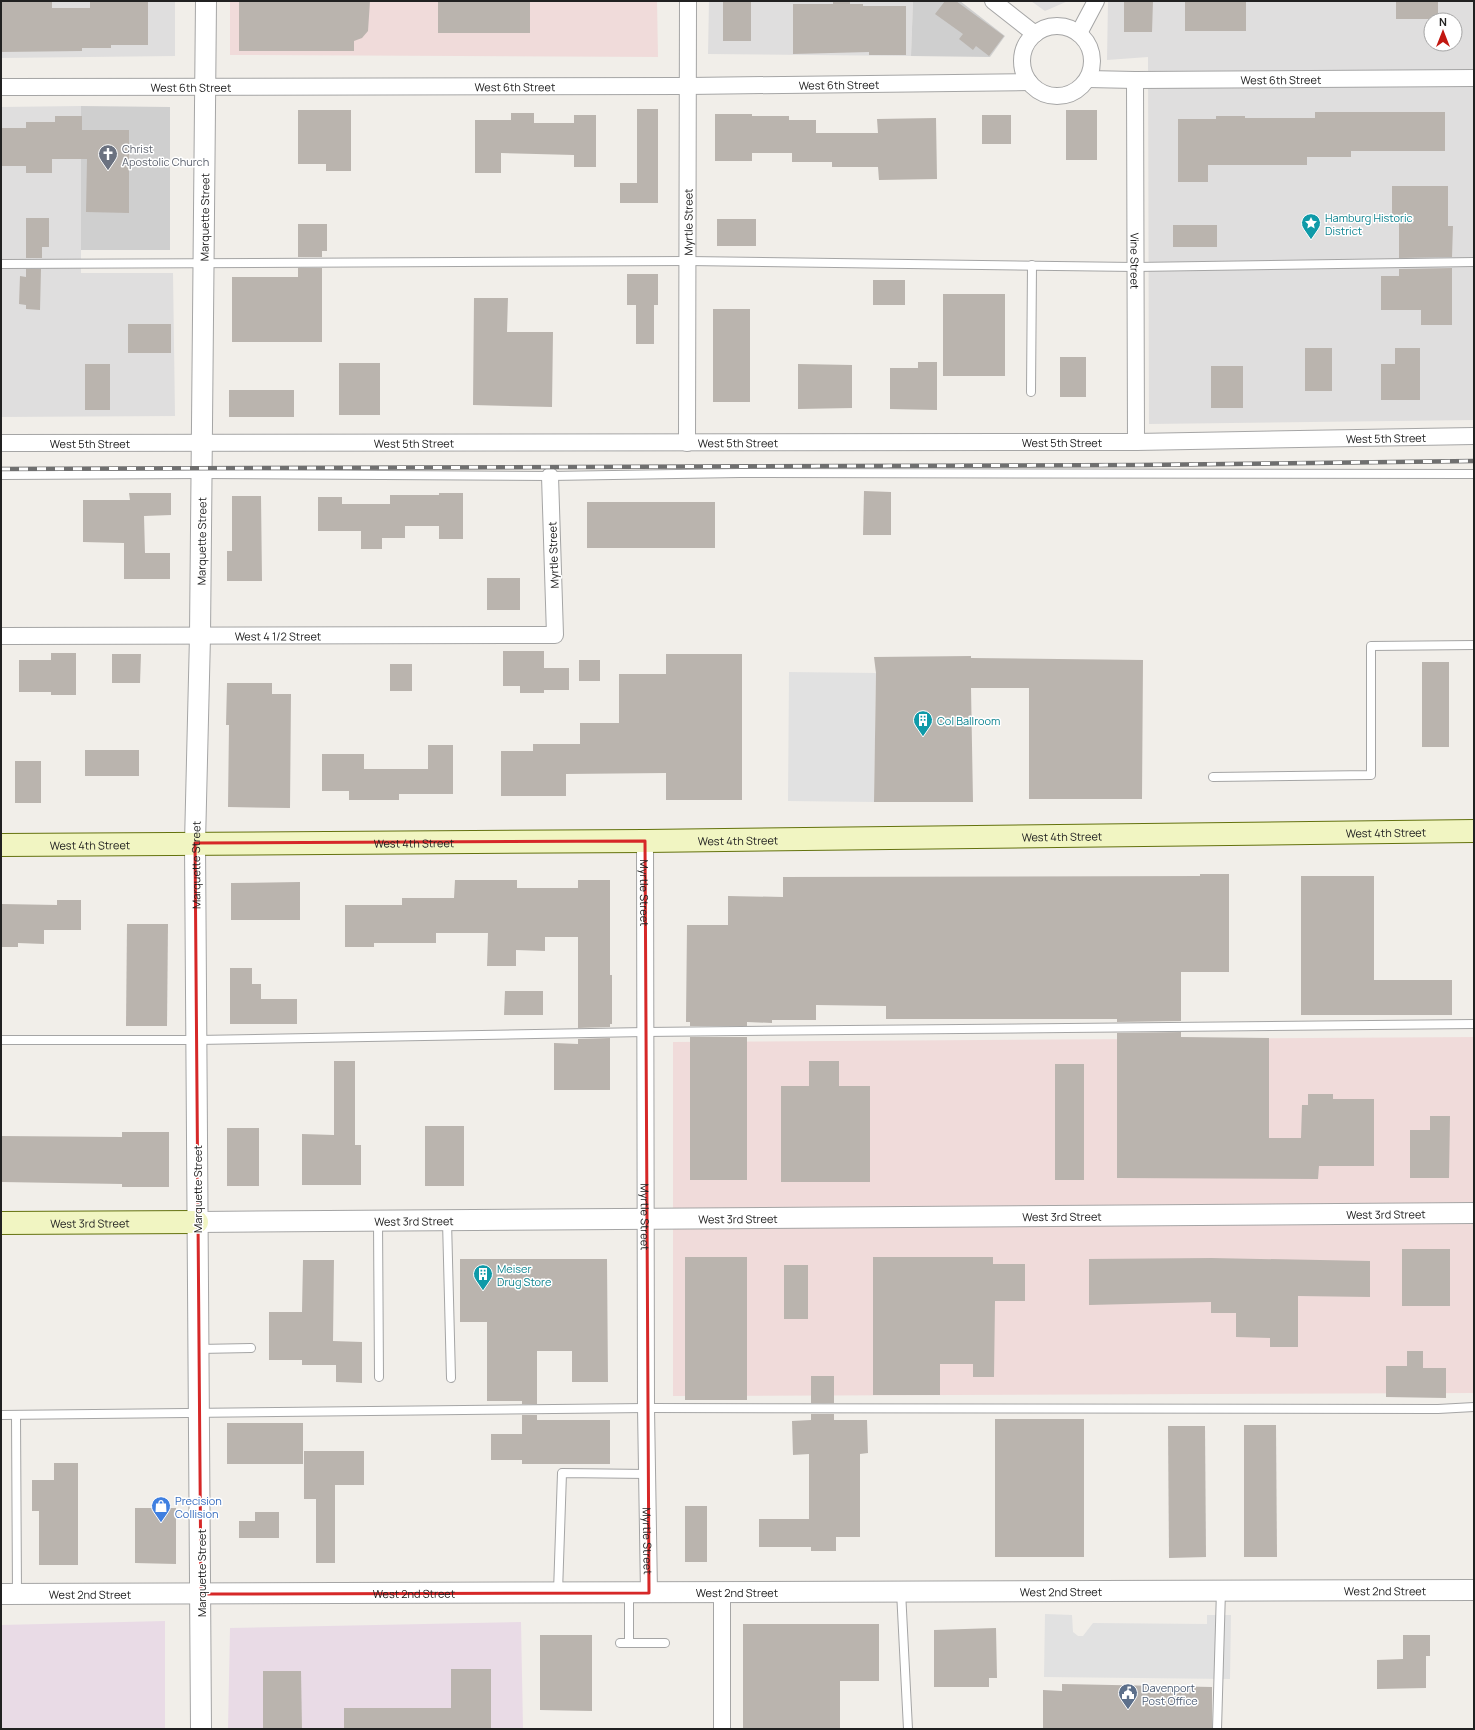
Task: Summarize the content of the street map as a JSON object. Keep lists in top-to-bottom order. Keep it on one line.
{"streets":{"main road":["West 4th Street","West 3rd Street"],"street":["West 6th Street","Marquette Street","Myrtle Street","Vine Street","West 5th Street","West 4 1/2 Street","West 2nd Street"]},"crossings":[["West 6th Street","Marquette Street"],["West 6th Street","Myrtle Street"],["West 6th Street","Vine Street"],["Marquette Street","West 5th Street"],["Marquette Street","West 4 1/2 Street"],["Marquette Street","West 4th Street"],["Marquette Street","West 3rd Street"],["Marquette Street","West 2nd Street"],["Myrtle Street","West 5th Street"],["Myrtle Street","West 4 1/2 Street"],["Myrtle Street","West 4th Street"],["Myrtle Street","West 3rd Street"],["Myrtle Street","West 2nd Street"],["Vine Street","West 5th Street"]],"places":{"church":["Christ Apostolic Church"],"place":["Hamburg Historic District"],"building":["Col Ballroom","Meiser Drug Store"],"shop":["Precision Collision"],"public building":["Davenport Post Office"]},"north":"top"}
